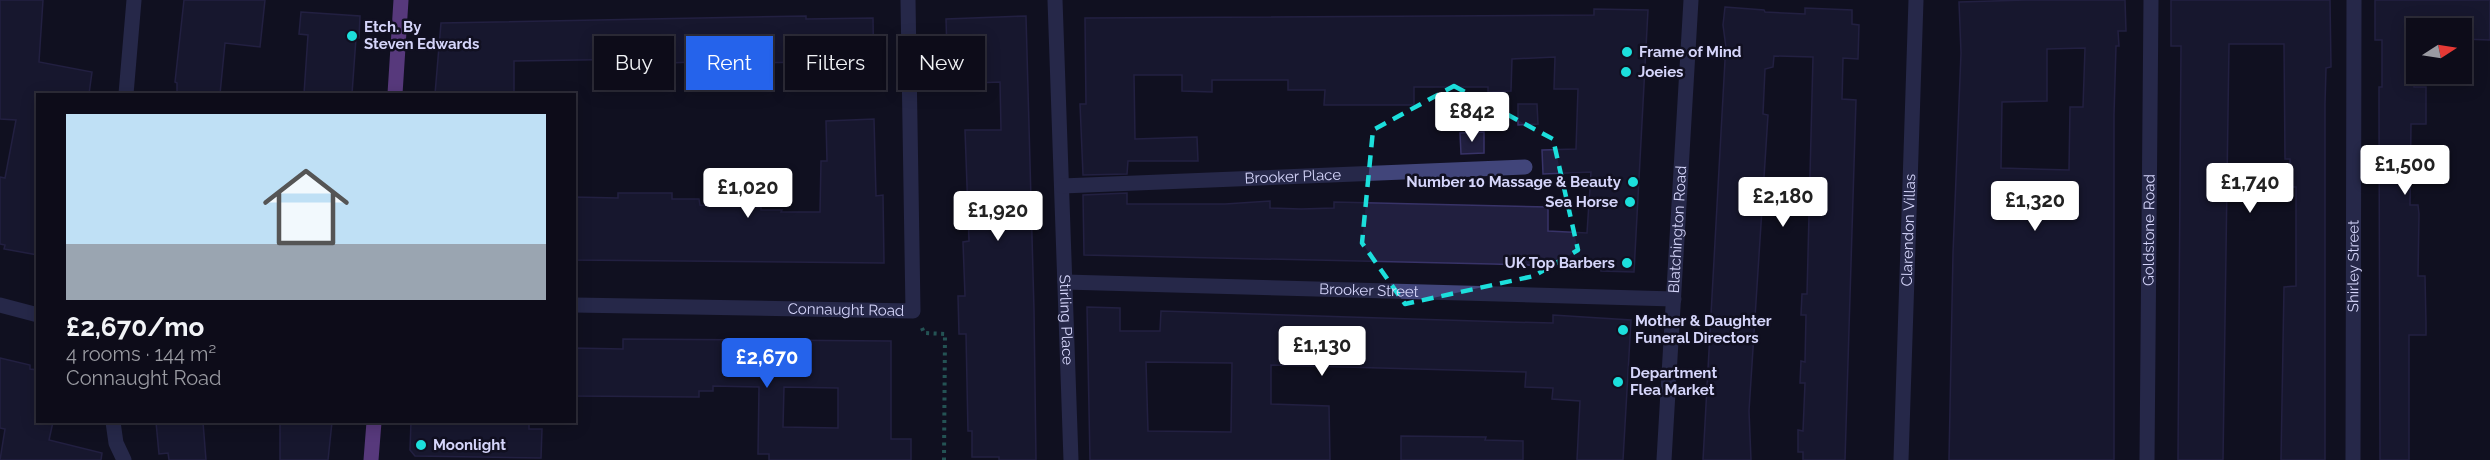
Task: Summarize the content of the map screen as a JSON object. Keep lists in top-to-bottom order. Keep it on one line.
{"streets":{"street":["Brooker Place","Blatchington Road","Clarendon Villas","Goldstone Road","Shirley Street","Brooker Street","Connaught Road","Stirling Place"]},"crossings":[["Brooker Place","Stirling Place"],["Blatchington Road","Brooker Street"],["Brooker Street","Stirling Place"]],"places":["Etch. By Steven Edwards","Frame of Mind","Joeies","Number 10 Massage & Beauty","Sea Horse","UK Top Barbers","Mother & Daughter Funeral Directors","Department Flea Market","Moonlight"],"north":"right","page":{"chip":["Buy","Rent","Filters","New"],"price":["£842","£1,500","£1,740","£1,020","£2,180","£1,320","£1,920","£1,130","£2,670"],"list":[{"name":"£2,670/mo","note":"4 rooms · 144 m² · Connaught Road"}]}}
